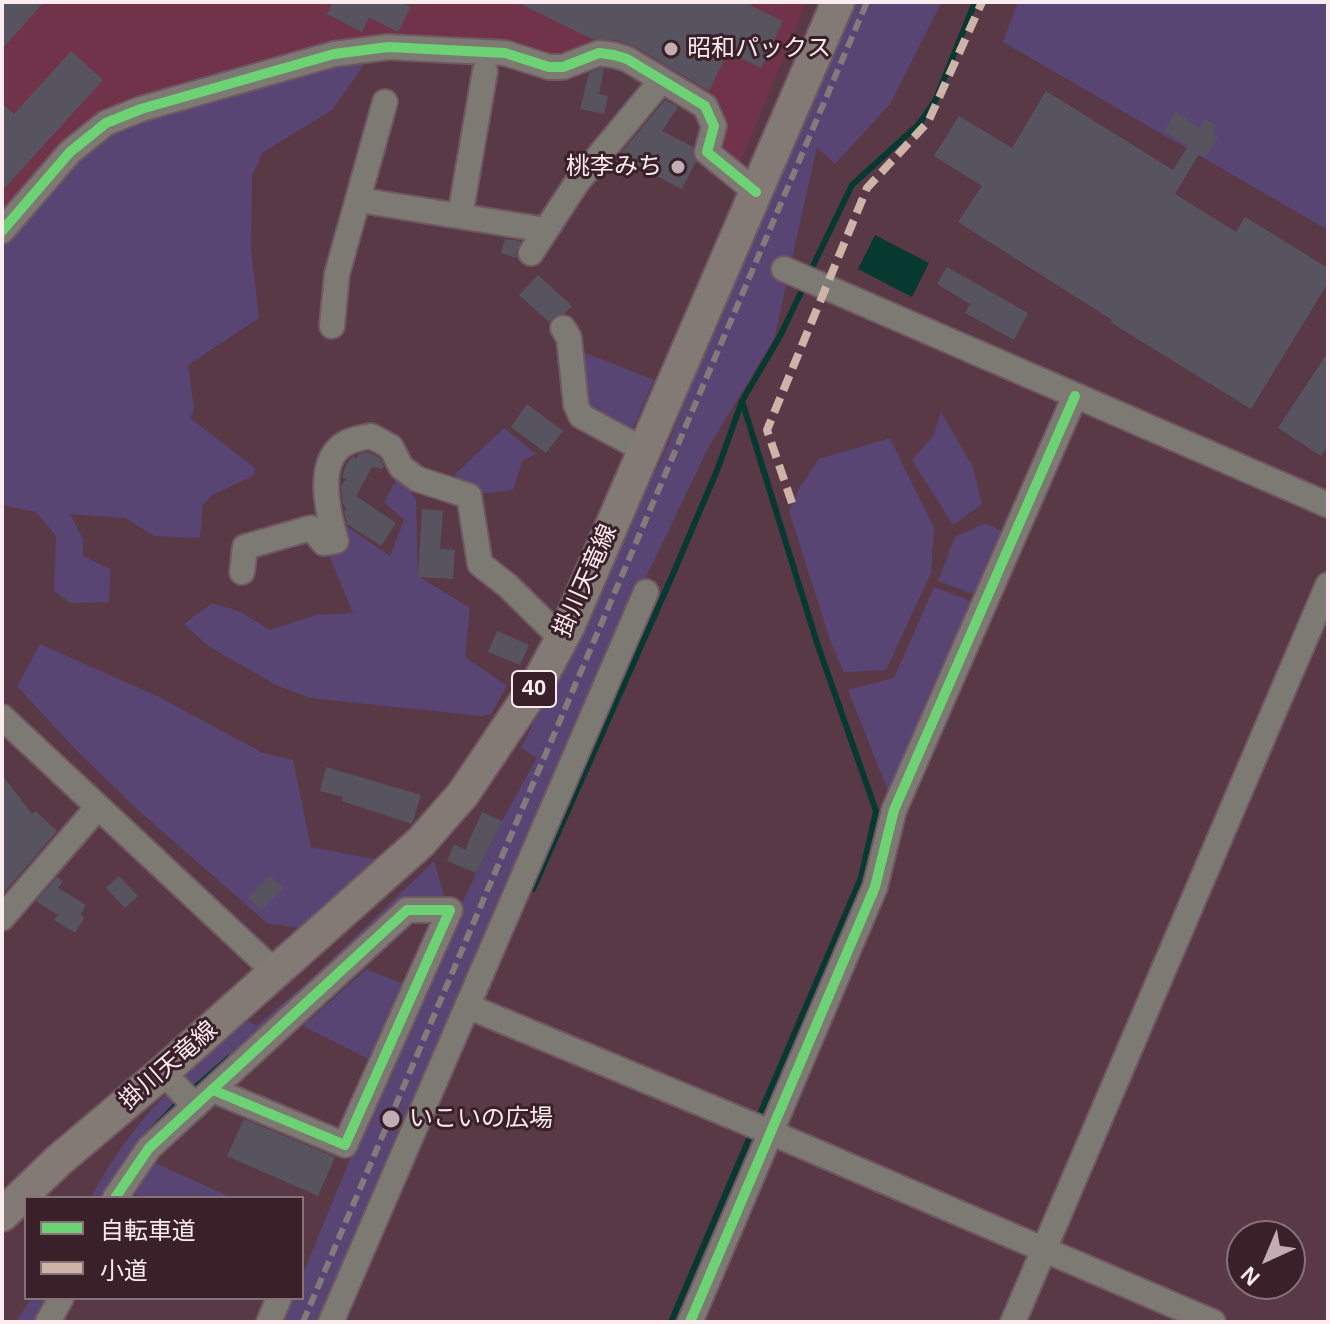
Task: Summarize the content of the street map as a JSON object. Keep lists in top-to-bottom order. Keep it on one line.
{"streets":{"main road":["掛川天竜線","40"]},"places":["昭和パックス","桃李みち","いこいの広場"],"legend":["自転車道","小道"],"north":"bottom left"}
